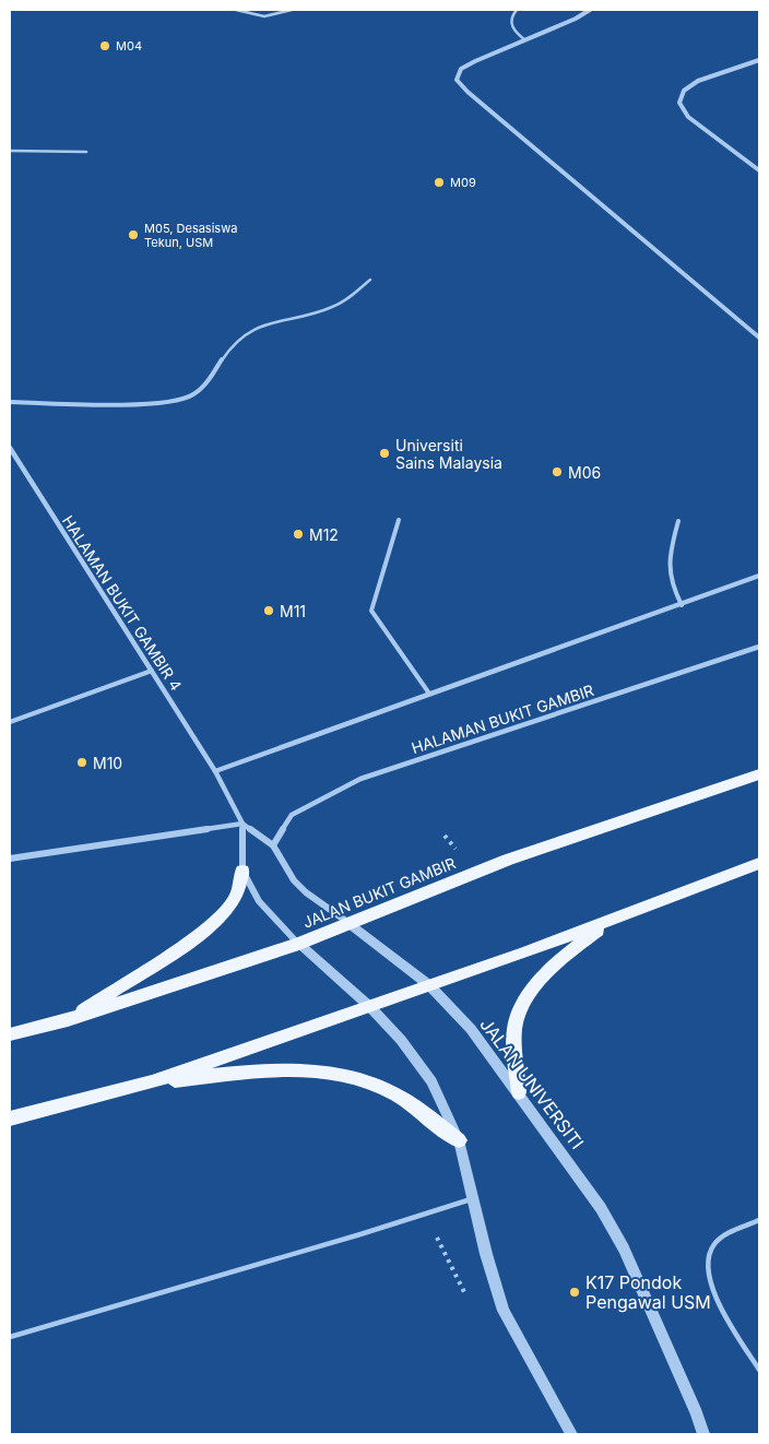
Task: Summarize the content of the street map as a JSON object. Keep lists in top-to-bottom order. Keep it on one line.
{"streets":{"main road":["JALAN BUKIT GAMBIR"],"street":["HALAMAN BUKIT GAMBIR 4","HALAMAN BUKIT GAMBIR","JALAN UNIVERSITI"]},"crossings":[["HALAMAN BUKIT GAMBIR 4","JALAN UNIVERSITI"],["HALAMAN BUKIT GAMBIR","JALAN UNIVERSITI"],["JALAN BUKIT GAMBIR","JALAN UNIVERSITI"]],"places":["M04","M09","M05, Desasiswa Tekun, USM","Universiti Sains Malaysia","M06","M12","M11","M10","K17 Pondok Pengawal USM"]}
